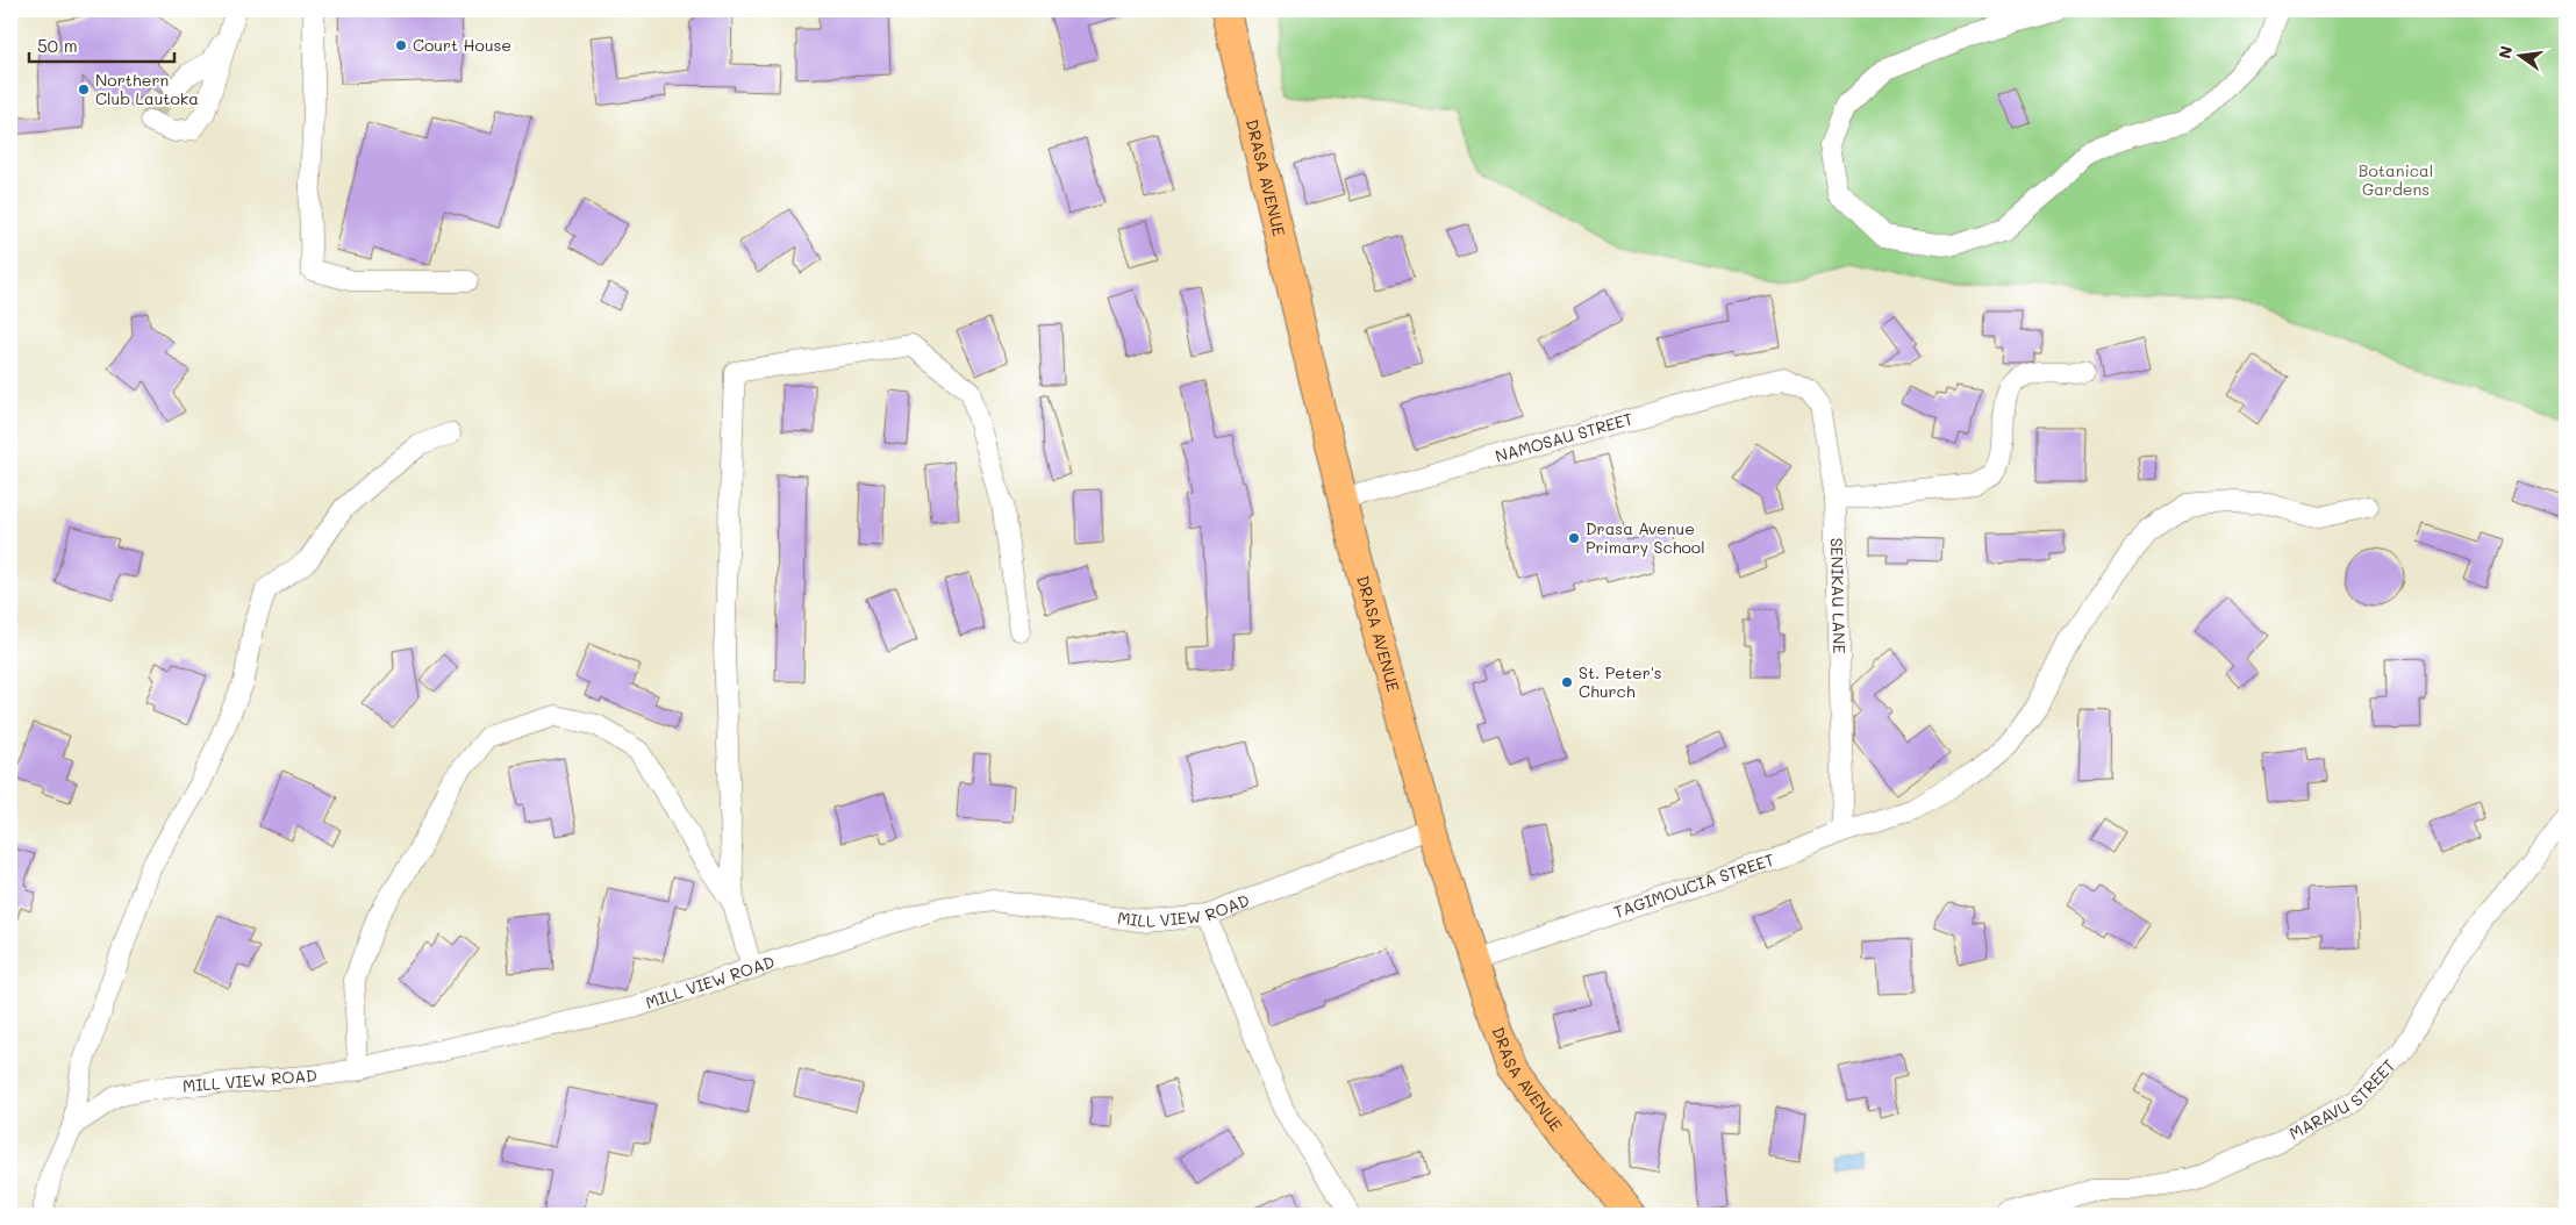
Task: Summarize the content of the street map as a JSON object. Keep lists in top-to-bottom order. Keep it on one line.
{"streets":{"highway":["DRASA AVENUE"],"street":["NAMOSAU STREET","SENIKAU LANE","TAGIMOUCIA STREET","MILL VIEW ROAD","MARAVU STREET"]},"crossings":[["DRASA AVENUE","NAMOSAU STREET"],["DRASA AVENUE","TAGIMOUCIA STREET"],["DRASA AVENUE","MILL VIEW ROAD"],["NAMOSAU STREET","SENIKAU LANE"],["SENIKAU LANE","TAGIMOUCIA STREET"]],"parks":["Botanical Gardens"],"places":["Court House","Northern Club Lautoka","Drasa Avenue Primary School","St. Peter's Church"],"scale_bar":"50 m","north":"left"}
